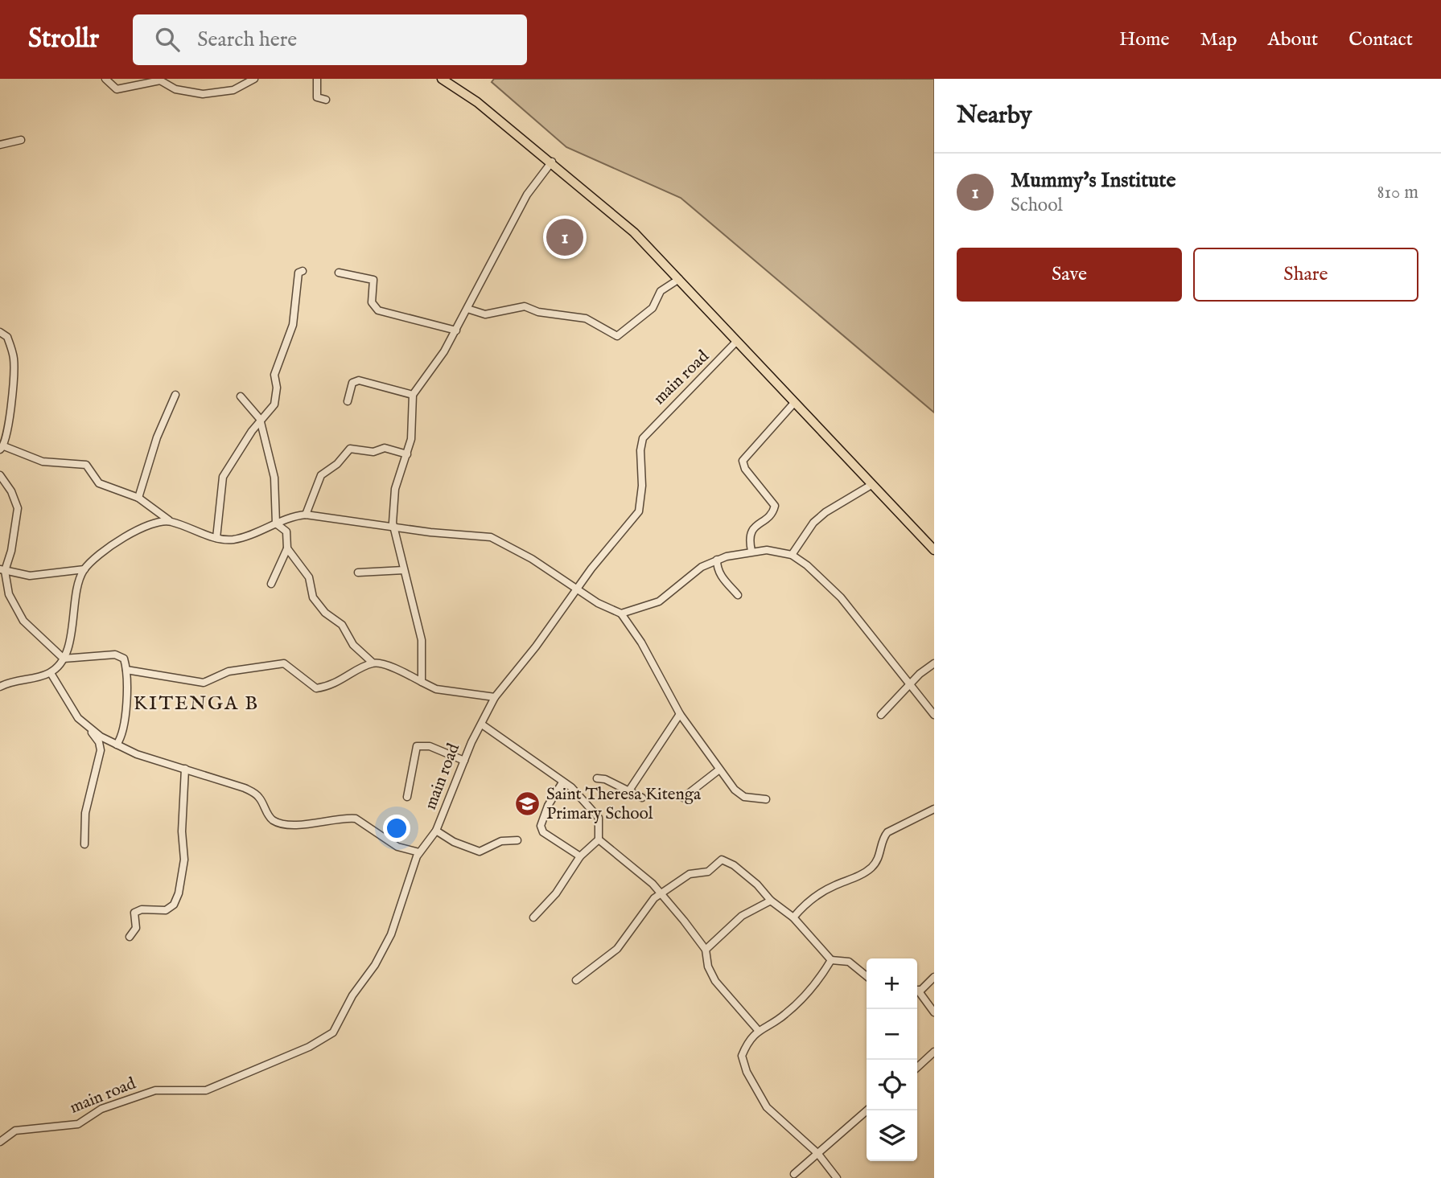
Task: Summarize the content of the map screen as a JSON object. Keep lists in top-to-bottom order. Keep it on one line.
{"streets":{"street":["main road"]},"districts":["KITENGA B"],"places":{"school or university":["Saint Theresa Kitenga Primary School"]},"page":{"header":"Strollr","search":"Search here","nav":["Home","Map","About","Contact"],"heading":"Nearby","list":[{"mark":"1","name":"Mummy's Institute","note":"School","value":"810 m"}],"pins":"1","buttons":["Save","Share"],"map_buttons":["+","−"]}}
